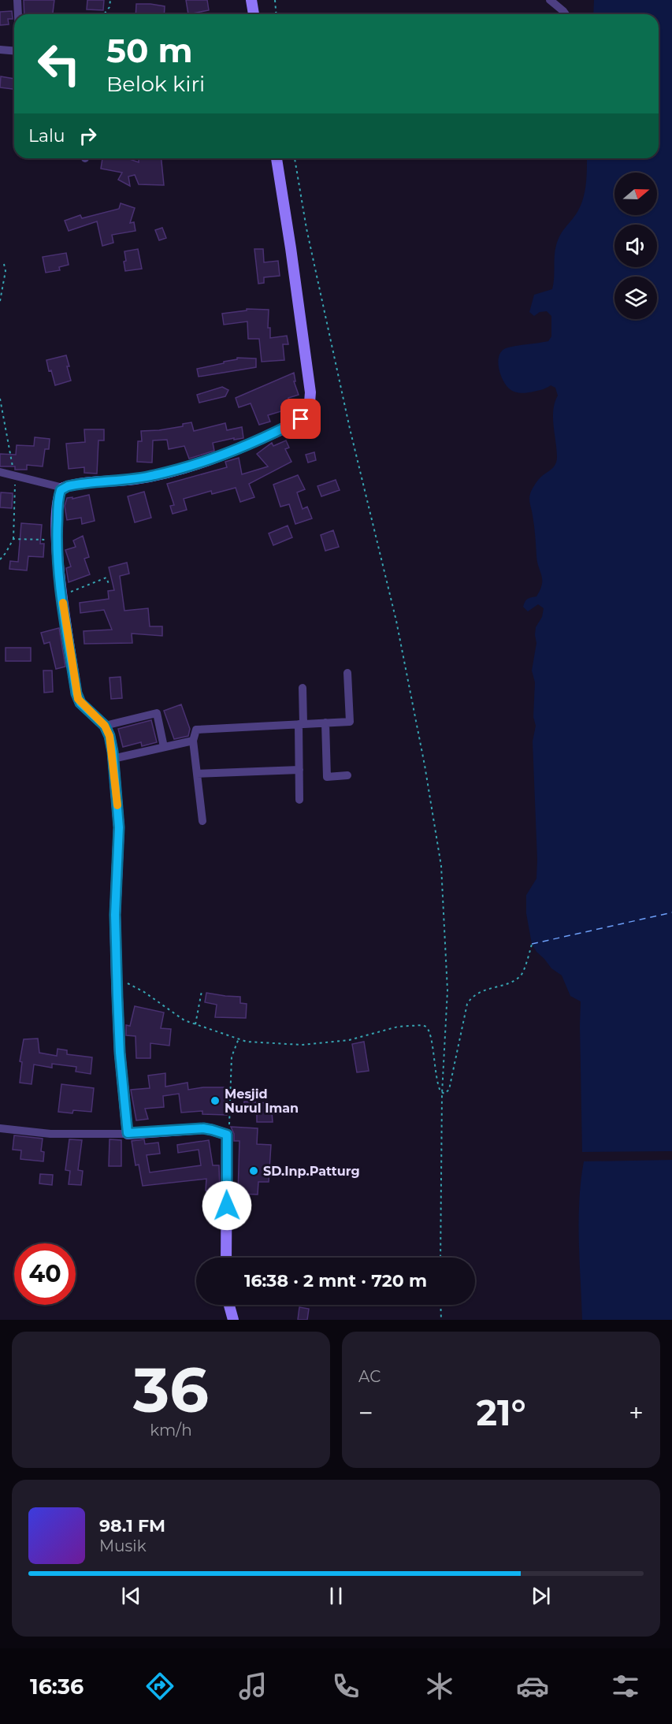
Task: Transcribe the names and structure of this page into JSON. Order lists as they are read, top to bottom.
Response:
{
  "places": ["Mesjid Nurul Iman", "SD.Inp.Patturg"],
  "north": "right",
  "page": {
    "turn": ["50 m", "Belok kiri"],
    "then": "Lalu",
    "limit": "40",
    "trip": "16:38 · 2 mnt · 720 m",
    "tile": [
      ["36", "km/h"],
      "AC"
    ],
    "heat": ["−", "21°", "+"],
    "song": ["98.1 FM", "Musik"],
    "tabs": "16:36"
  }
}
